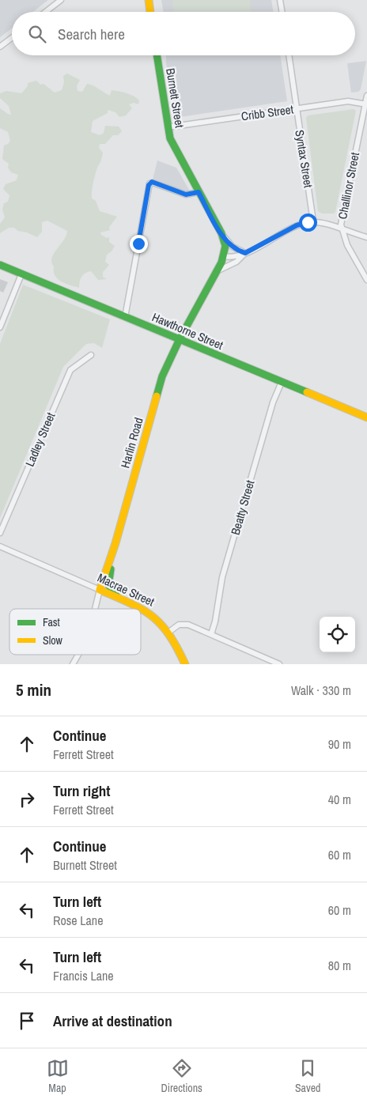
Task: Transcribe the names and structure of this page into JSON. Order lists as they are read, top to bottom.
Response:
{
  "streets": {
    "main road": [
      "Burnett Street",
      "Hawthorne Street",
      "Harlin Road",
      "Macrae Street"
    ],
    "street": [
      "Cribb Street",
      "Syntax Street",
      "Challinor Street",
      "Ladley Street",
      "Beatty Street"
    ]
  },
  "crossings": [
    ["Burnett Street", "Cribb Street"],
    ["Burnett Street", "Harlin Road"],
    ["Cribb Street", "Syntax Street"],
    ["Cribb Street", "Challinor Street"],
    ["Hawthorne Street", "Harlin Road"],
    ["Hawthorne Street", "Beatty Street"],
    ["Harlin Road", "Macrae Street"]
  ],
  "legend": ["Fast", "Slow"],
  "page": {
    "search": "Search here",
    "heading": ["5 min", "Walk · 330 m"],
    "list": [
      ["Continue", "Ferrett Street", "90 m"],
      ["Turn right", "Ferrett Street", "40 m"],
      ["Continue", "Burnett Street", "60 m"],
      ["Turn left", "Rose Lane", "60 m"],
      ["Turn left", "Francis Lane", "80 m"],
      "Arrive at destination"
    ],
    "nav": ["Map", "Directions", "Saved"]
  }
}
